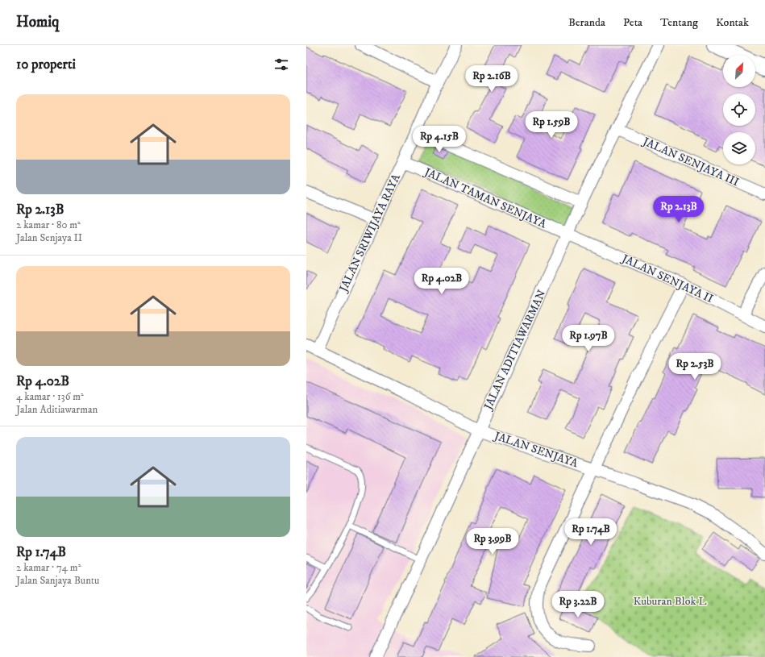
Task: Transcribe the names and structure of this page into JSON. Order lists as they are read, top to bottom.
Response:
{
  "streets": {
    "street": [
      "JALAN SENJAYA III",
      "JALAN TAMAN SENJAYA",
      "JALAN SRIWIJAYA RAYA",
      "JALAN SENJAYA II",
      "JALAN ADITIAWARMAN",
      "JALAN SENJAYA"
    ]
  },
  "crossings": [
    ["JALAN SENJAYA III", "JALAN ADITIAWARMAN"],
    ["JALAN TAMAN SENJAYA", "JALAN SRIWIJAYA RAYA"],
    ["JALAN TAMAN SENJAYA", "JALAN SENJAYA II"],
    ["JALAN TAMAN SENJAYA", "JALAN ADITIAWARMAN"],
    ["JALAN SRIWIJAYA RAYA", "JALAN SENJAYA"],
    ["JALAN SENJAYA II", "JALAN ADITIAWARMAN"],
    ["JALAN ADITIAWARMAN", "JALAN SENJAYA"]
  ],
  "parks": ["Kuburan Blok L"],
  "north": "top right",
  "page": {
    "header": "Homiq",
    "nav": [
      "Beranda",
      "Peta",
      "Tentang",
      "Kontak"
    ],
    "heading": "10 properti",
    "price": [
      "Rp 2.16B",
      "Rp 1.59B",
      "Rp 4.15B",
      "Rp 2.13B",
      "Rp 4.02B",
      "Rp 1.97B",
      "Rp 2.53B",
      "Rp 1.74B",
      "Rp 3.99B",
      "Rp 3.22B"
    ],
    "list": [
      {
        "name": "Rp 2.13B",
        "note": "2 kamar · 80 m² · Jalan Senjaya II"
      },
      {
        "name": "Rp 4.02B",
        "note": "4 kamar · 136 m² · Jalan Aditiawarman"
      },
      {
        "name": "Rp 1.74B",
        "note": "2 kamar · 74 m² · Jalan Sanjaya Buntu"
      }
    ]
  }
}
